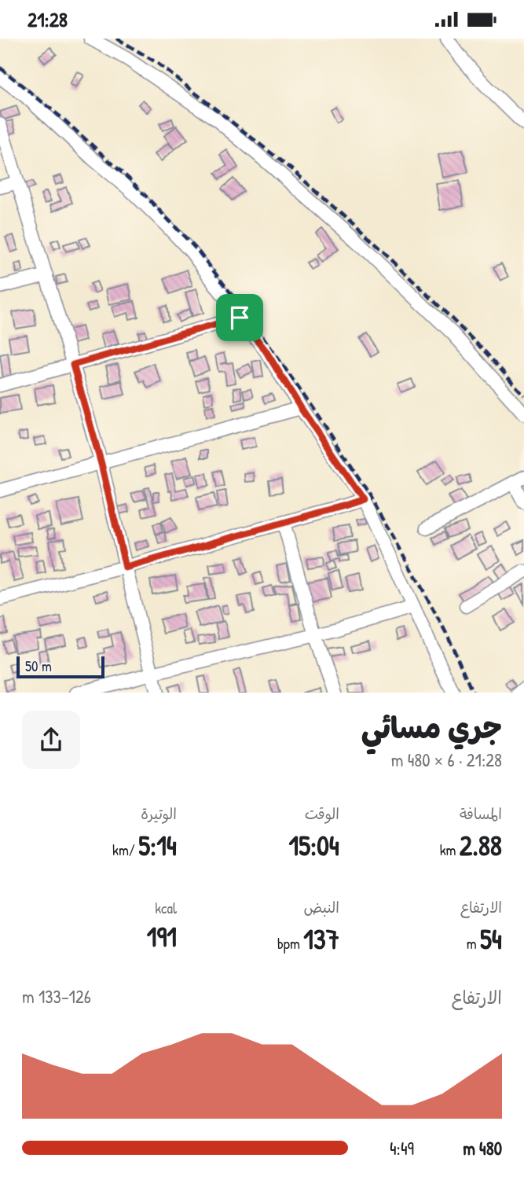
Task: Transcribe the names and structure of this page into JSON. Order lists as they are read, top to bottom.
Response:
{
  "scale_bar": "50 m",
  "page": {
    "status": "21:28",
    "scale": "50 m",
    "heading": ["جري مسائي", "21:28 · 6 × 480 m"],
    "stats": [
      ["المسافة", "2.88 km"],
      ["الوقت", "15:04"],
      ["الوتيرة", "5:14 /km"],
      ["الارتفاع", "54 m"],
      ["النبض", "137 bpm"],
      ["kcal", "191"]
    ],
    "chart": ["الارتفاع", "126–133 m"],
    "list": [
      {
        "name": "480 m",
        "note": "4:49"
      }
    ]
  }
}
